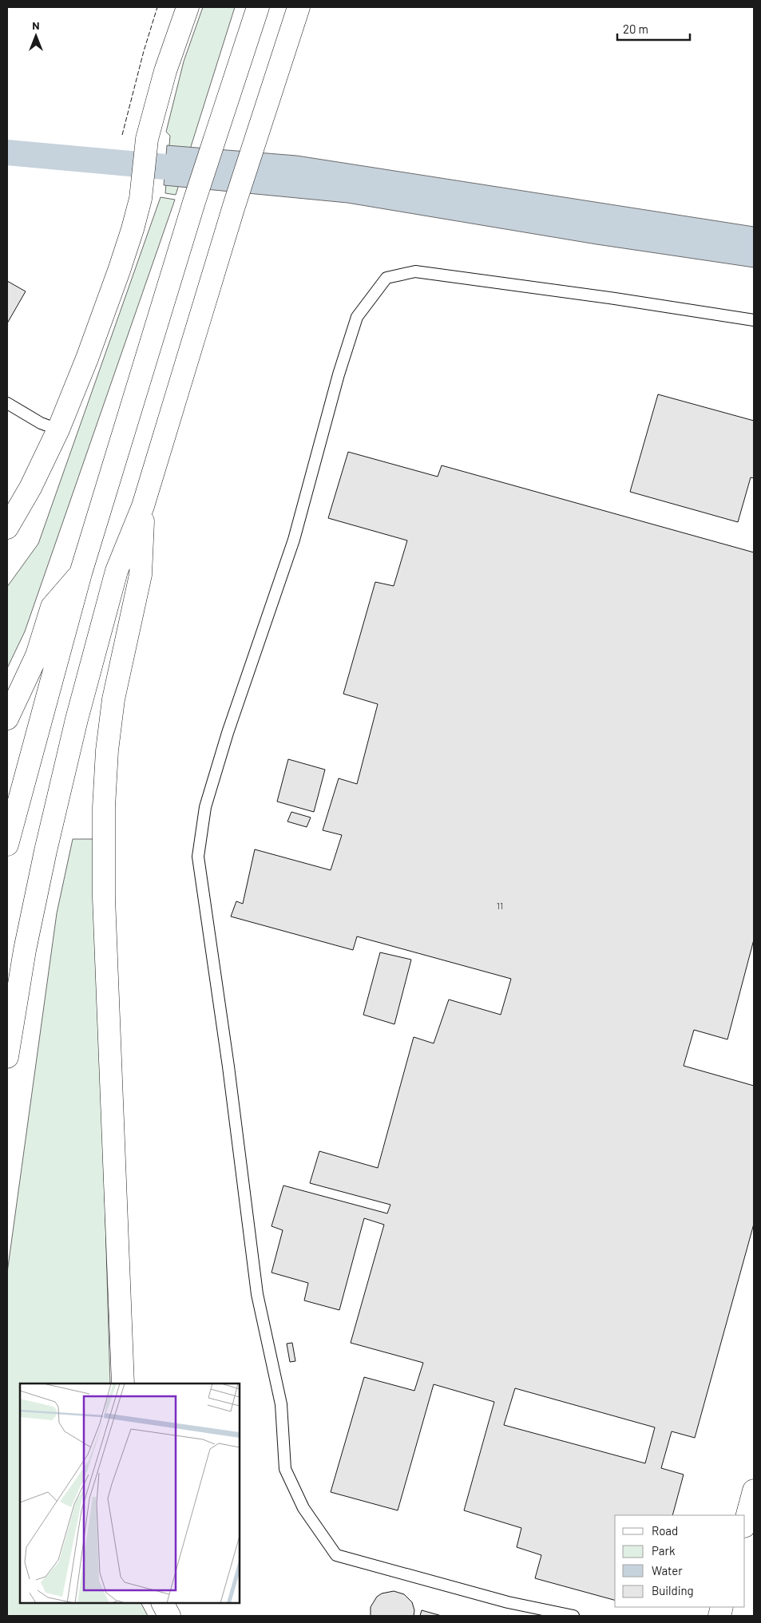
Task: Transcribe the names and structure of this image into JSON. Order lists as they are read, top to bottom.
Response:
{
  "house_numbers": ["11"],
  "legend": [
    "Road",
    "Park",
    "Water",
    "Building"
  ],
  "scale_bar": "20 m",
  "north": "top"
}
